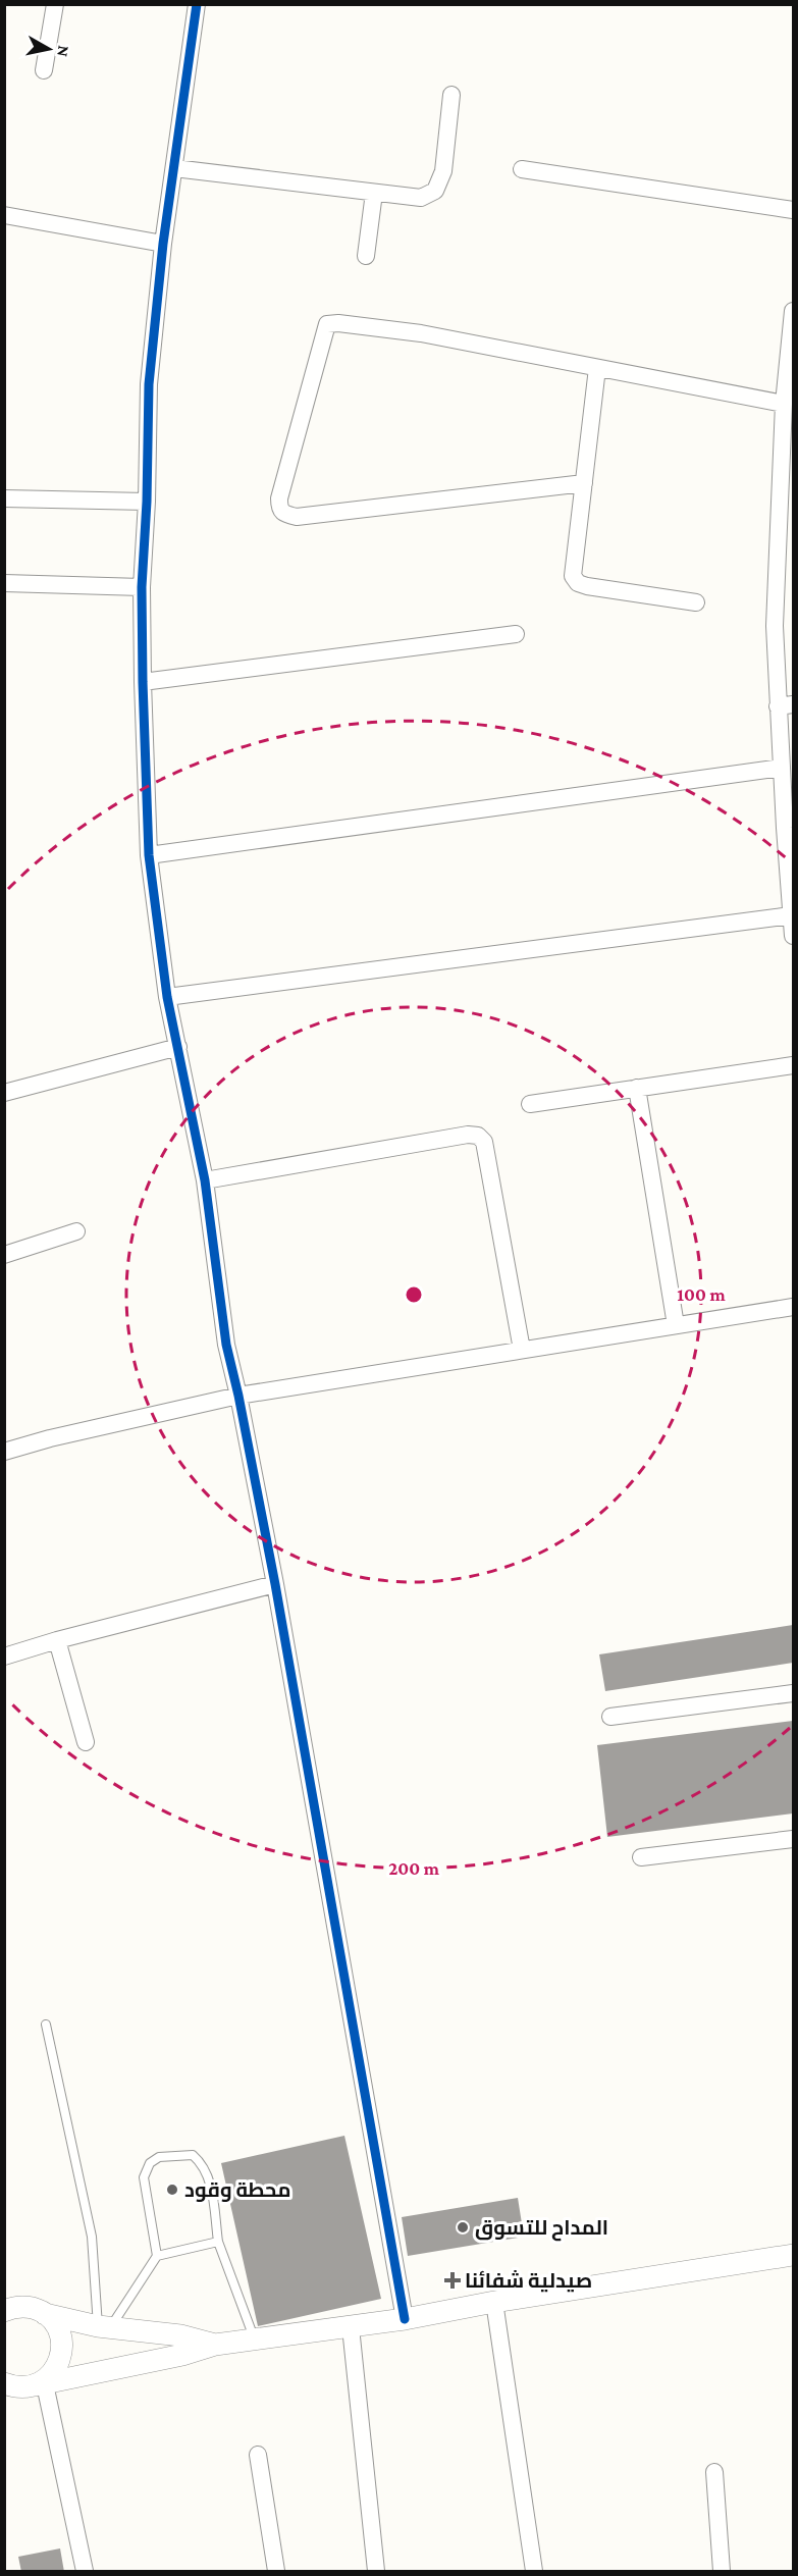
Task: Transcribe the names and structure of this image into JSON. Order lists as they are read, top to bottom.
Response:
{
  "places": {
    "other": ["محطة وقود", "المداح للتسوق"],
    "health": ["صيدلية شفائنا"]
  },
  "north": "right",
  "rings": ["100 m", "200 m"]
}
